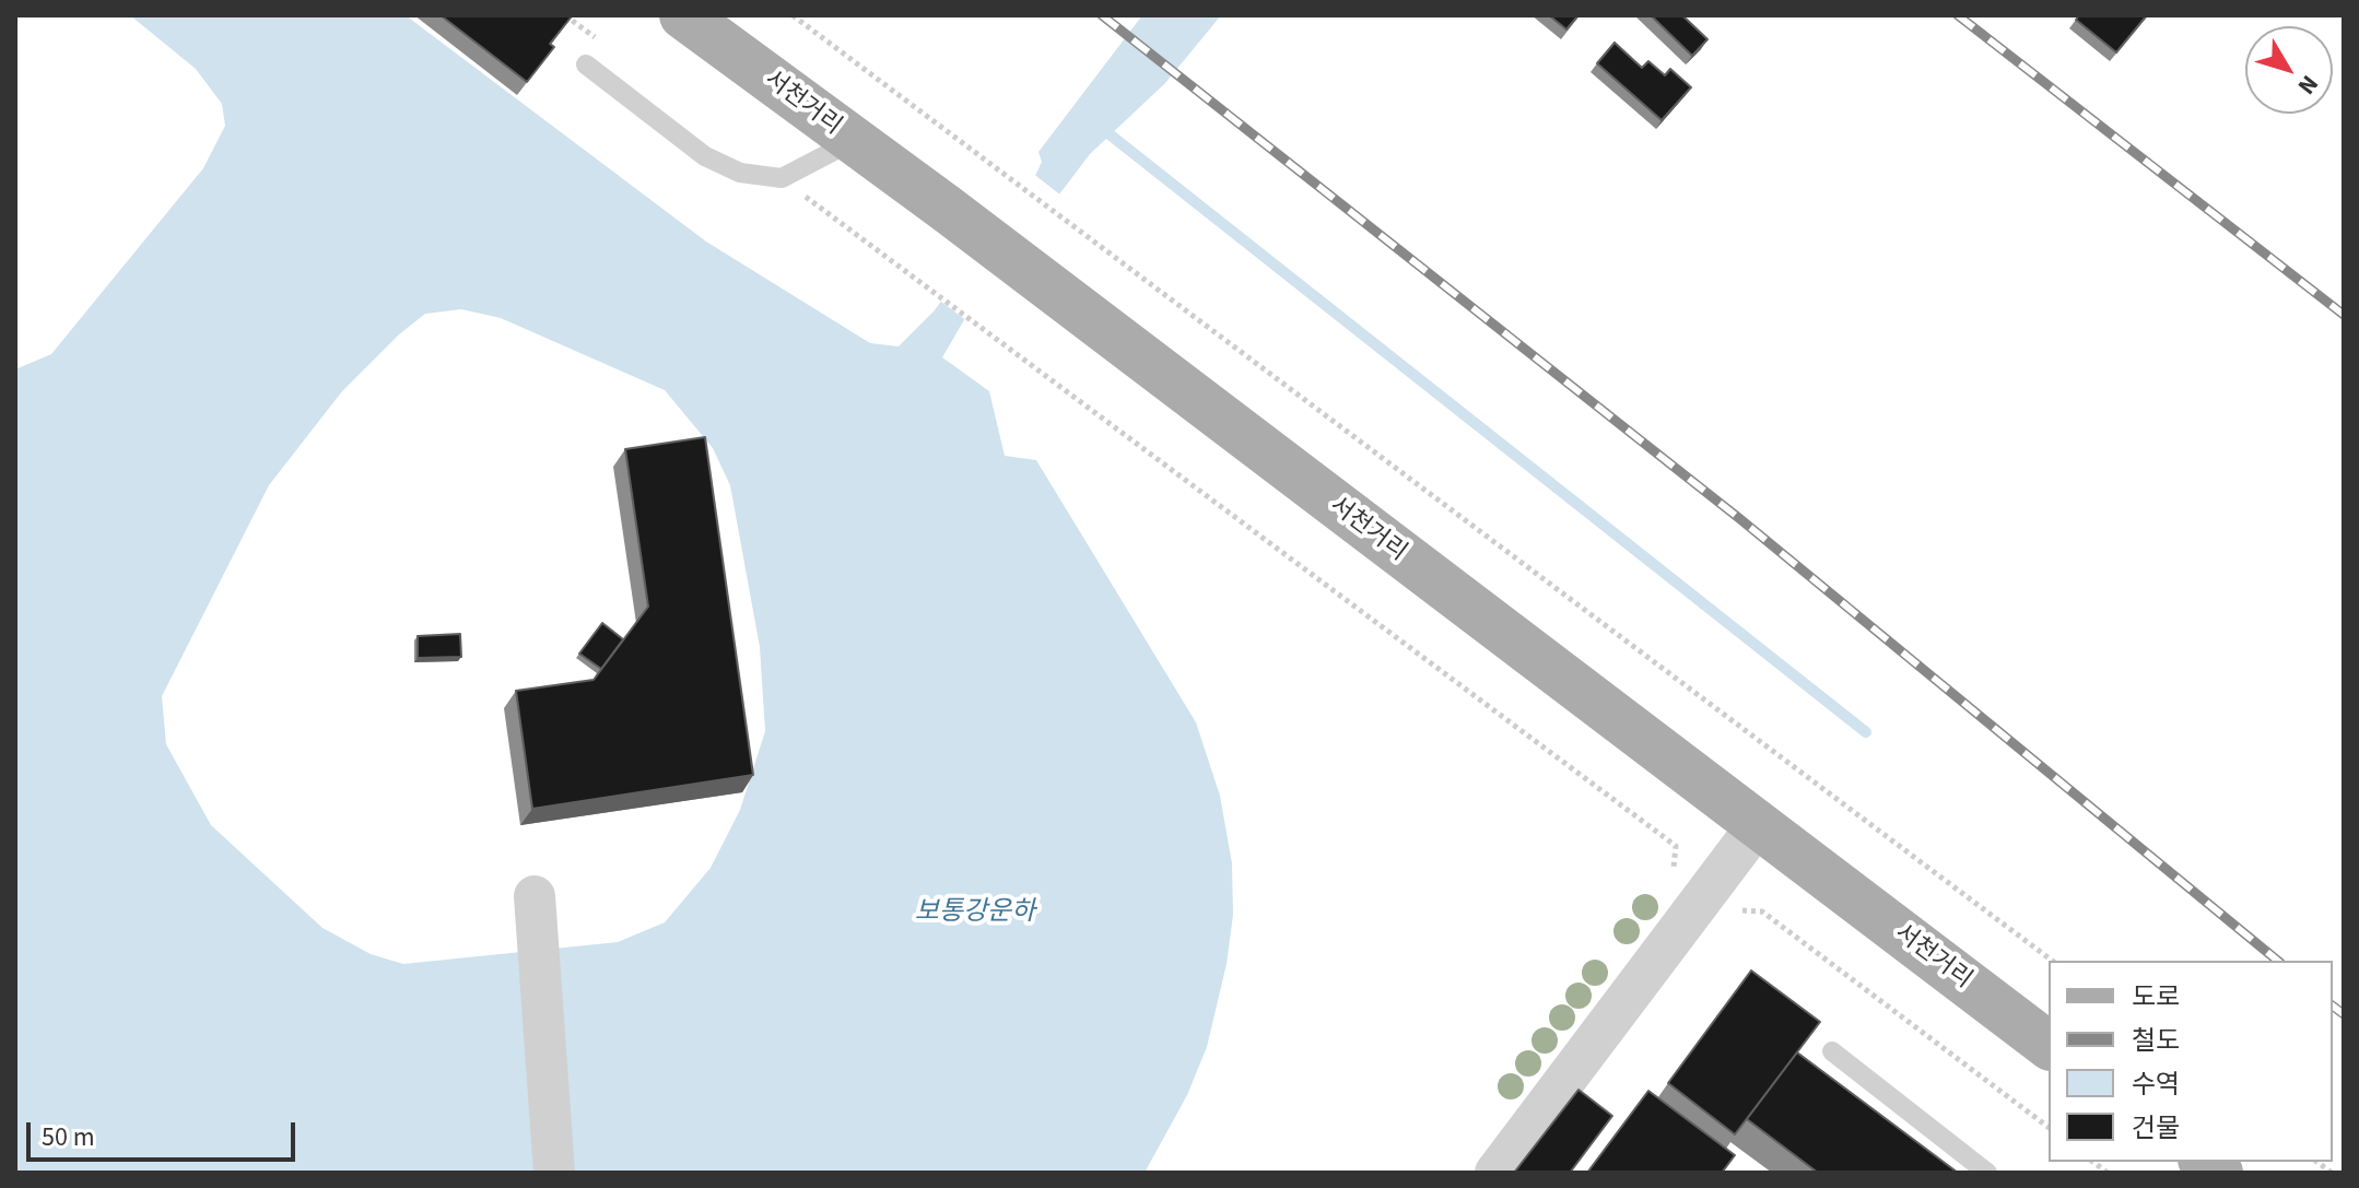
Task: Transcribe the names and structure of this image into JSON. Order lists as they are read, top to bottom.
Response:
{
  "streets": {
    "main road": ["서천거리"]
  },
  "water": ["보통강운하"],
  "legend": [
    "도로",
    "철도",
    "수역",
    "건물"
  ],
  "scale_bar": "50 m",
  "north": "bottom right"
}
